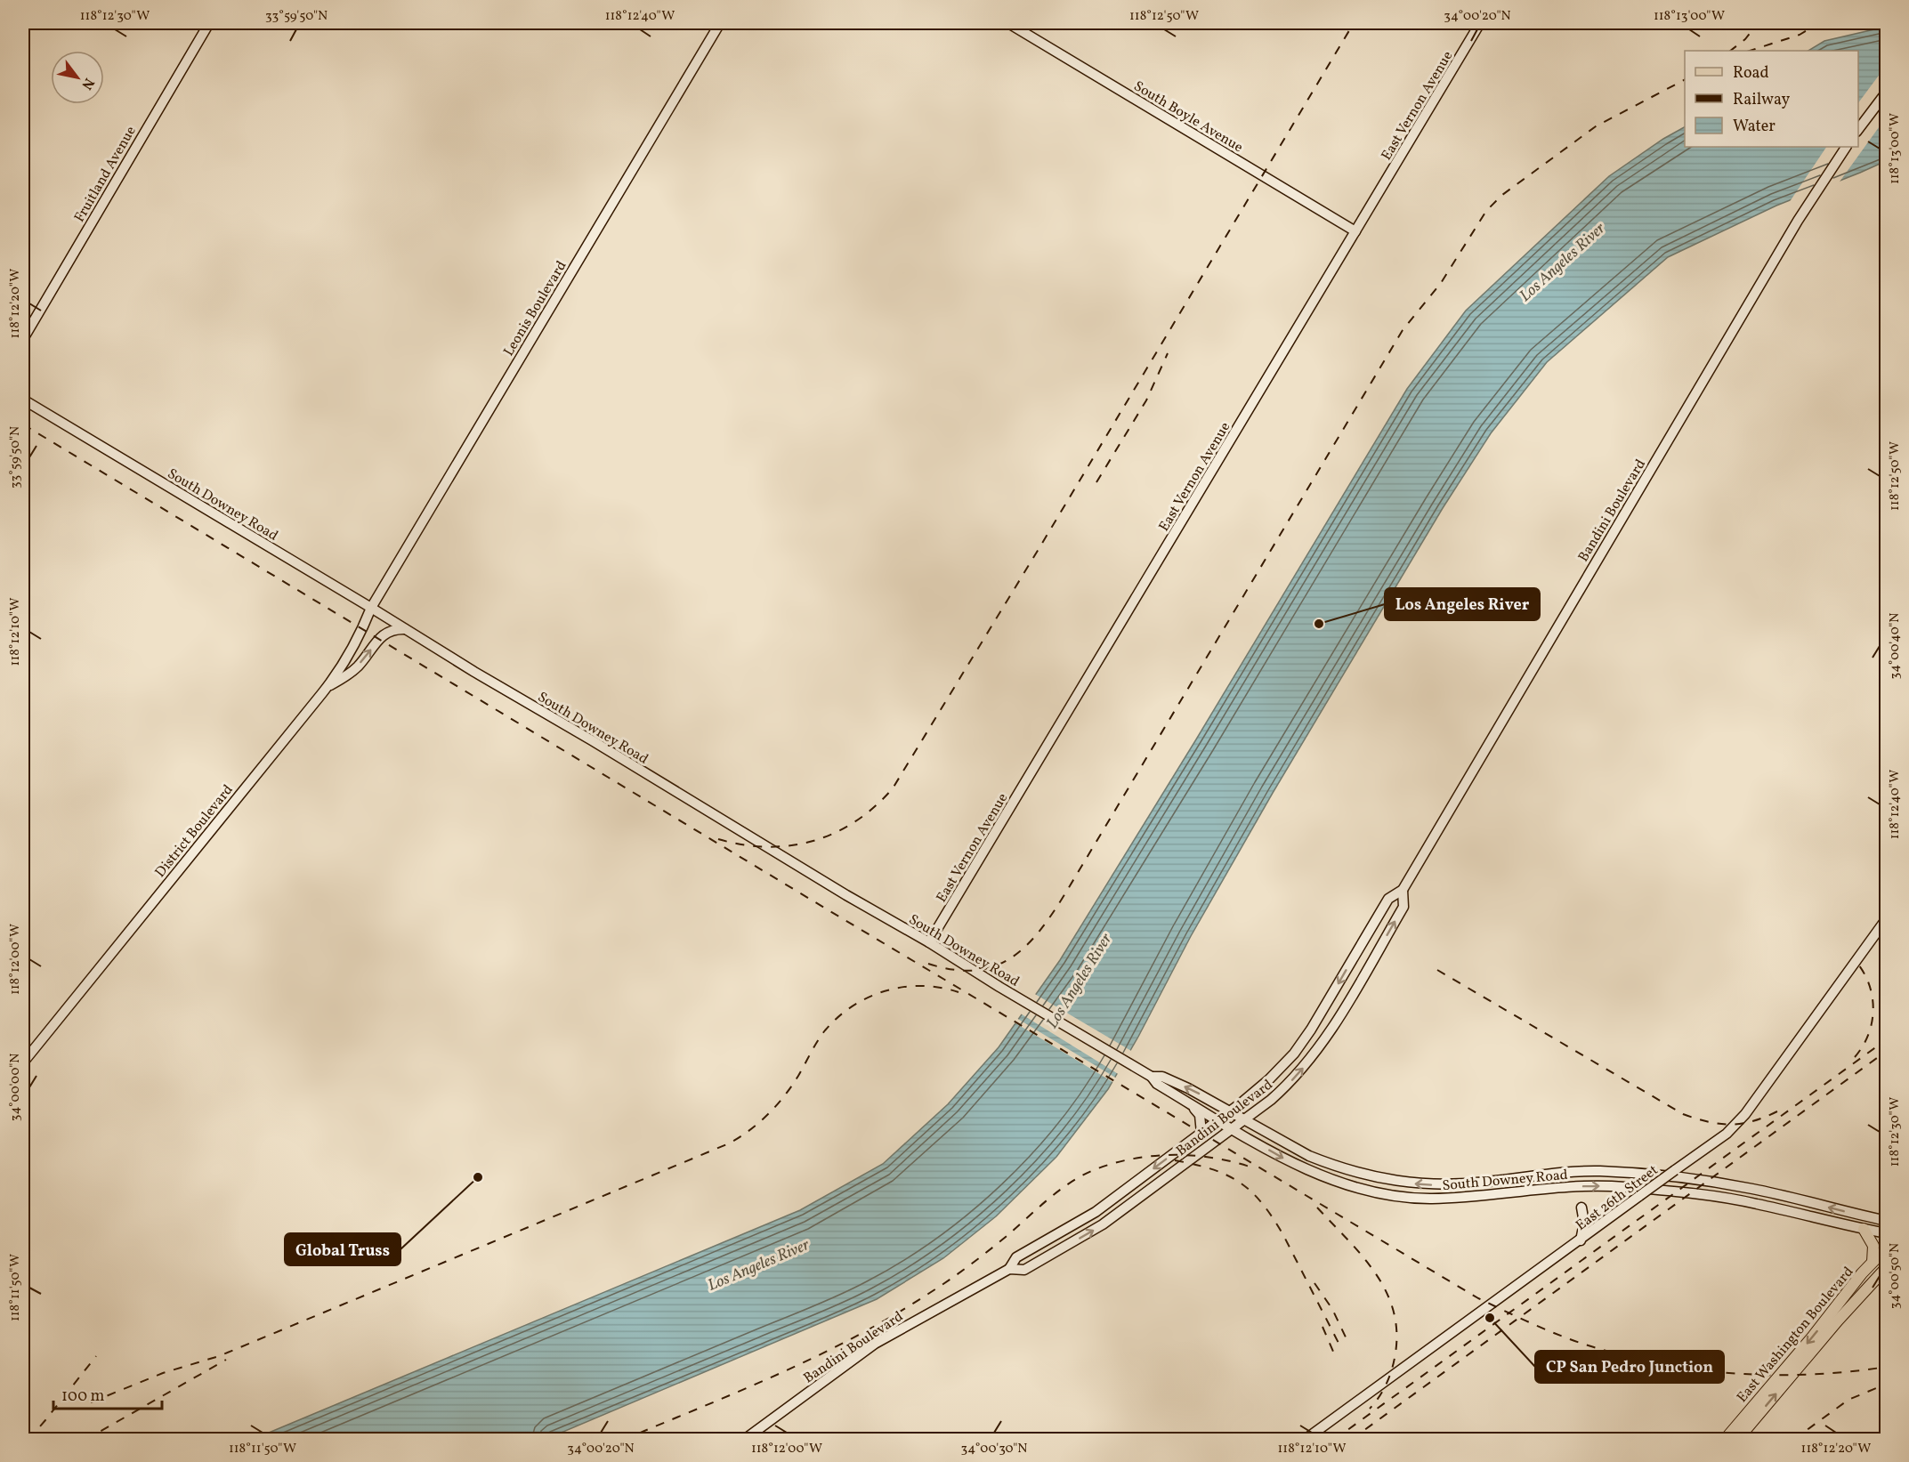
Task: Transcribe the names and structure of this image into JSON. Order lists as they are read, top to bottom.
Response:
{
  "streets": {
    "main road": [
      "East Vernon Avenue",
      "South Boyle Avenue",
      "Fruitland Avenue",
      "Leonis Boulevard",
      "South Downey Road",
      "Bandini Boulevard",
      "District Boulevard",
      "East 26th Street",
      "East Washington Boulevard"
    ]
  },
  "crossings": [
    ["East Vernon Avenue", "South Boyle Avenue"],
    ["East Vernon Avenue", "South Downey Road"],
    ["Leonis Boulevard", "South Downey Road"],
    ["Leonis Boulevard", "District Boulevard"],
    ["South Downey Road", "Bandini Boulevard"],
    ["South Downey Road", "District Boulevard"]
  ],
  "water": ["Los Angeles River"],
  "places": ["Los Angeles River", "Global Truss", "CP San Pedro Junction"],
  "legend": ["Road", "Railway", "Water"],
  "scale_bar": "100 m",
  "north": "bottom right",
  "coordinates": [
    "118°12'30\"W",
    "33°59'50\"N",
    "118°12'40\"W",
    "118°12'50\"W",
    "34°00'20\"N",
    "118°13'00\"W",
    "118°12'20\"W",
    "118°12'10\"W",
    "34°00'40\"N",
    "118°12'00\"W",
    "34°00'00\"N",
    "34°00'50\"N",
    "118°11'50\"W",
    "34°00'30\"N"
  ]
}
